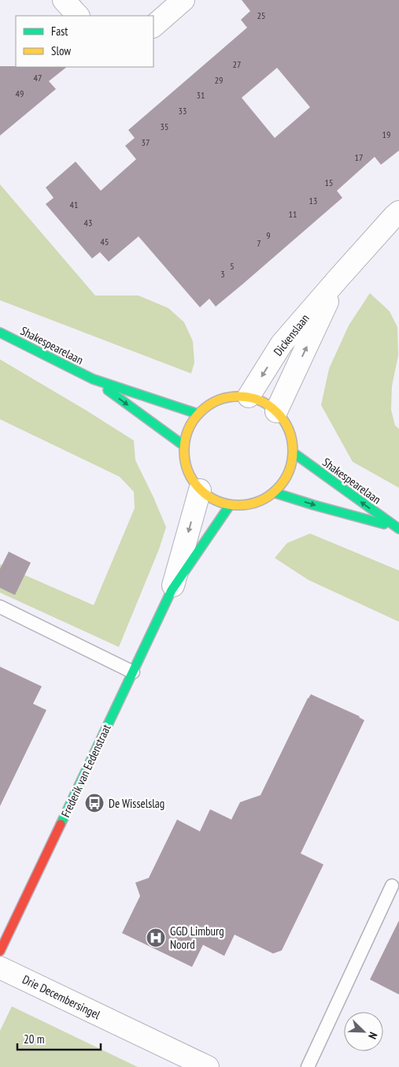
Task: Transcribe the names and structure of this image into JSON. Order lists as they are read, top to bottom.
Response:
{
  "streets": {
    "street": [
      "Dickenslaan",
      "Shakespearelaan",
      "Frederik van Eedenstraat",
      "Drie Decembersingel"
    ]
  },
  "crossings": [
    ["Dickenslaan", "Shakespearelaan"],
    ["Dickenslaan", "Frederik van Eedenstraat"],
    ["Shakespearelaan", "Frederik van Eedenstraat"]
  ],
  "places": {
    "bus stop": ["De Wisselslag"],
    "hospital": ["GGD Limburg Noord"]
  },
  "house_numbers": [
    "25",
    "27",
    "47",
    "29",
    "49",
    "31",
    "33",
    "35",
    "19",
    "37",
    "17",
    "15",
    "13",
    "41",
    "11",
    "43",
    "9",
    "45",
    "7",
    "5",
    "3"
  ],
  "legend": ["Fast", "Slow"],
  "scale_bar": "20 m",
  "north": "bottom right"
}
